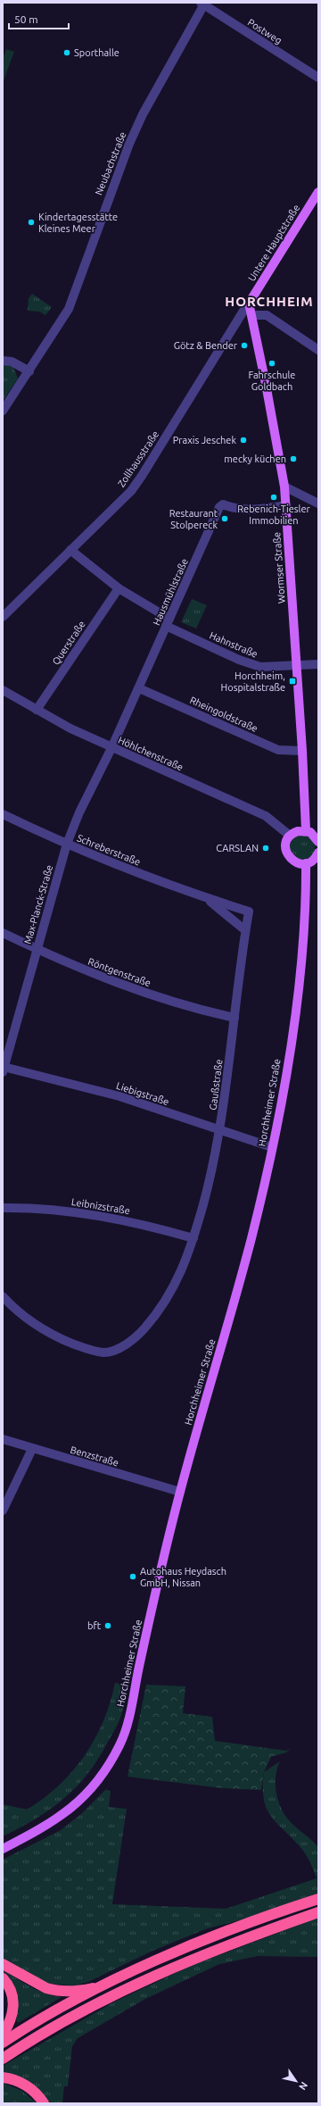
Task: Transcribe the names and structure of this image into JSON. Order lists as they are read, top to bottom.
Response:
{
  "streets": {
    "main road": ["Untere Hauptstraße", "Wormser Straße", "Horchheimer Straße"],
    "street": [
      "Postweg",
      "Neubachstraße",
      "Zollhausstraße",
      "Hausmühlstraße",
      "Querstraße",
      "Hahnstraße",
      "Rheingoldstraße",
      "Höhlchenstraße",
      "Schreberstraße",
      "Max-Planck-Straße",
      "Röntgenstraße",
      "Gaußstraße",
      "Liebigstraße",
      "Leibnizstraße",
      "Benzstraße"
    ]
  },
  "crossings": [
    ["Postweg", "Neubachstraße"],
    ["Untere Hauptstraße", "Zollhausstraße"],
    ["Untere Hauptstraße", "Wormser Straße"],
    ["Zollhausstraße", "Wormser Straße"],
    ["Zollhausstraße", "Hahnstraße"],
    ["Wormser Straße", "Hausmühlstraße"],
    ["Wormser Straße", "Hahnstraße"],
    ["Wormser Straße", "Rheingoldstraße"],
    ["Hausmühlstraße", "Hahnstraße"],
    ["Hausmühlstraße", "Rheingoldstraße"],
    ["Hausmühlstraße", "Höhlchenstraße"],
    ["Hausmühlstraße", "Max-Planck-Straße"],
    ["Querstraße", "Hahnstraße"],
    ["Querstraße", "Höhlchenstraße"],
    ["Höhlchenstraße", "Max-Planck-Straße"],
    ["Schreberstraße", "Max-Planck-Straße"],
    ["Schreberstraße", "Gaußstraße"],
    ["Max-Planck-Straße", "Röntgenstraße"],
    ["Max-Planck-Straße", "Liebigstraße"],
    ["Röntgenstraße", "Gaußstraße"],
    ["Gaußstraße", "Liebigstraße"],
    ["Gaußstraße", "Leibnizstraße"],
    ["Liebigstraße", "Horchheimer Straße"],
    ["Horchheimer Straße", "Benzstraße"]
  ],
  "districts": ["HORCHHEIM"],
  "places": {
    "other": [
      "Sporthalle",
      "Kindertagesstätte Kleines Meer",
      "Götz & Bender",
      "Fahrschule Goldbach",
      "Praxis Jeschek",
      "mecky küchen",
      "Rebenich-Tiesler Immobilien",
      "Restaurant Stolpereck",
      "CARSLAN",
      "Autohaus Heydasch GmbH, Nissan",
      "bft"
    ],
    "transit": ["Horchheim, Hospitalstraße"]
  },
  "scale_bar": "50 m",
  "north": "bottom right"
}
